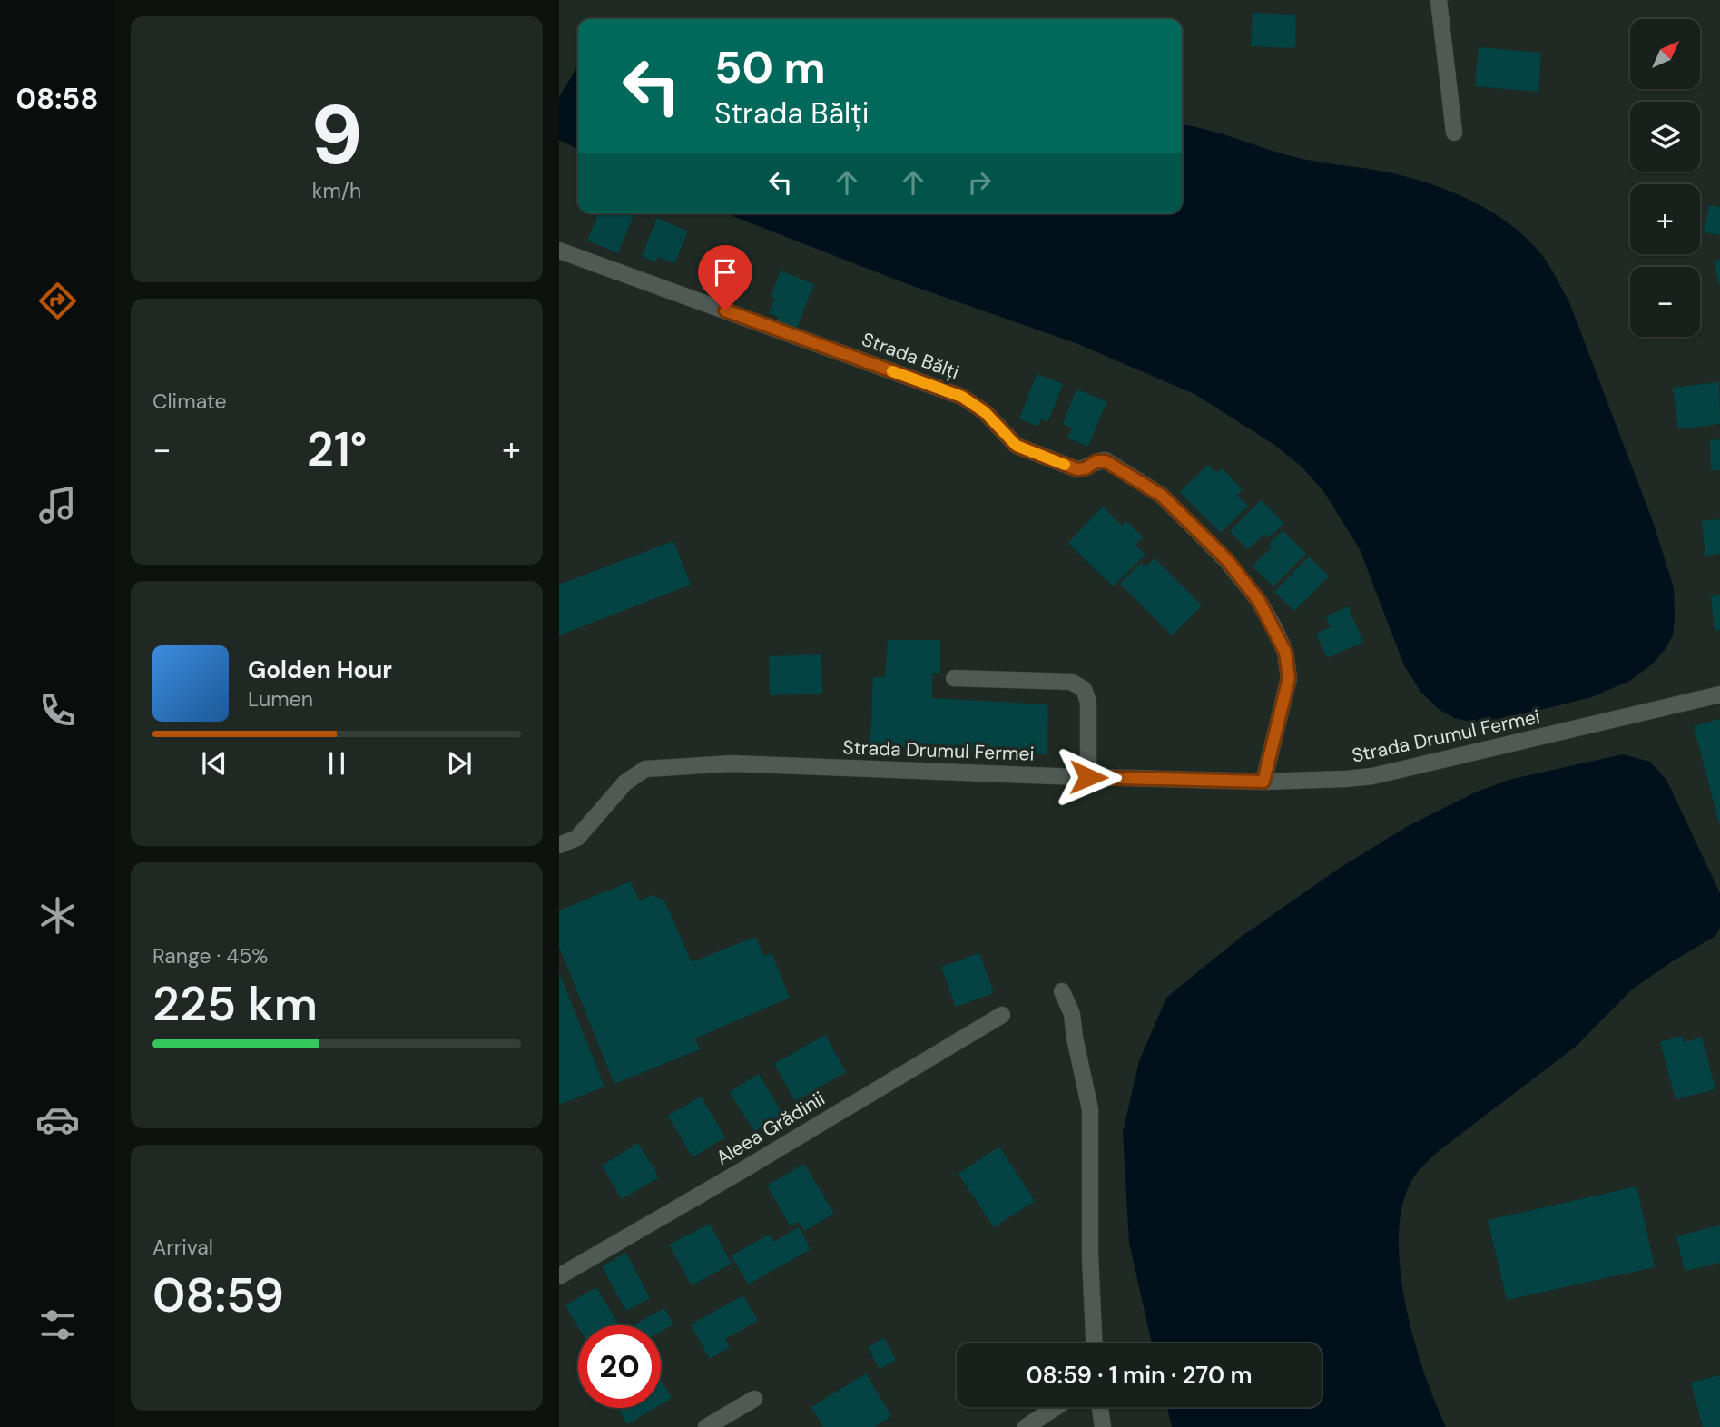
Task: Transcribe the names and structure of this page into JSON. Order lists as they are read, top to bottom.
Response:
{
  "streets": {
    "street": ["Strada Bălți", "Strada Drumul Fermei", "Aleea Grădinii"]
  },
  "crossings": [
    ["Strada Bălți", "Strada Drumul Fermei"]
  ],
  "north": "top right",
  "page": {
    "tabs": "08:58",
    "tile": [
      ["9", "km/h"],
      "Climate",
      ["Range · 45%", "225 km"],
      ["Arrival", "08:59"]
    ],
    "map_buttons": ["+", "−"],
    "turn": ["50 m", "Strada Bălți"],
    "heat": ["−", "21°", "+"],
    "song": ["Golden Hour", "Lumen"],
    "limit": "20",
    "trip": "08:59 · 1 min · 270 m"
  }
}
